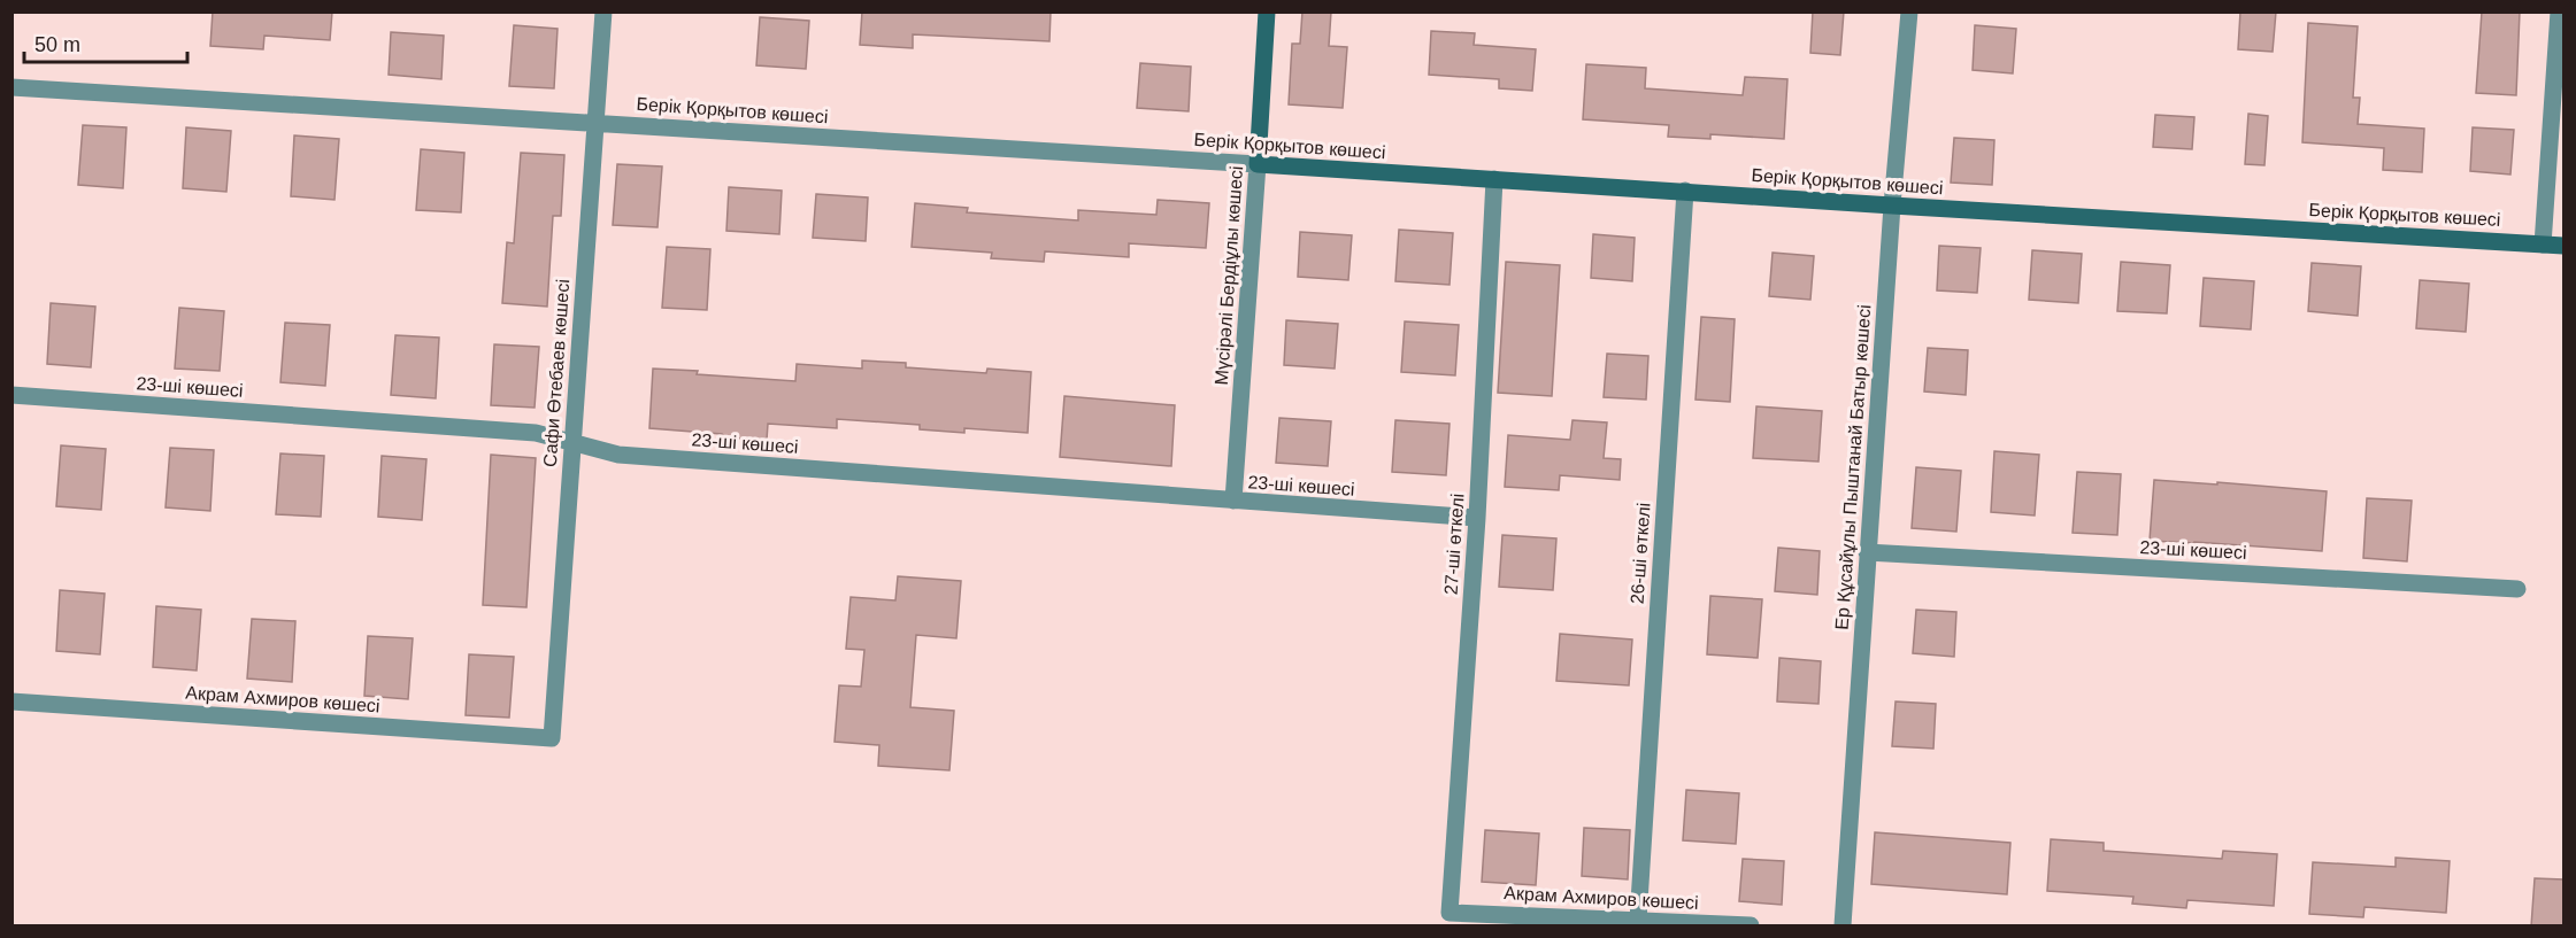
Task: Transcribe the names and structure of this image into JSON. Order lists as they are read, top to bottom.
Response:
{
  "streets": {
    "street": [
      "Берік Қорқытов көшесі",
      "Мүсірәлі Бердіұлы көшесі",
      "Сафи Өтебаев көшесі",
      "23-шi көшесi",
      "Ер Құсайұлы Пыштанай Батыр көшесі",
      "27-ші өткелі",
      "26-ші өткелі",
      "Акрам Ахмиров көшесі"
    ]
  },
  "crossings": [
    ["Берік Қорқытов көшесі", "Мүсірәлі Бердіұлы көшесі"],
    ["Берік Қорқытов көшесі", "Сафи Өтебаев көшесі"],
    ["Берік Қорқытов көшесі", "Ер Құсайұлы Пыштанай Батыр көшесі"],
    ["Берік Қорқытов көшесі", "27-ші өткелі"],
    ["Берік Қорқытов көшесі", "26-ші өткелі"],
    ["Мүсірәлі Бердіұлы көшесі", "23-шi көшесi"],
    ["Сафи Өтебаев көшесі", "23-шi көшесi"],
    ["Сафи Өтебаев көшесі", "Акрам Ахмиров көшесі"],
    ["23-шi көшесi", "Ер Құсайұлы Пыштанай Батыр көшесі"],
    ["23-шi көшесi", "27-ші өткелі"],
    ["27-ші өткелі", "Акрам Ахмиров көшесі"],
    ["26-ші өткелі", "Акрам Ахмиров көшесі"]
  ],
  "scale_bar": "50 m"
}
